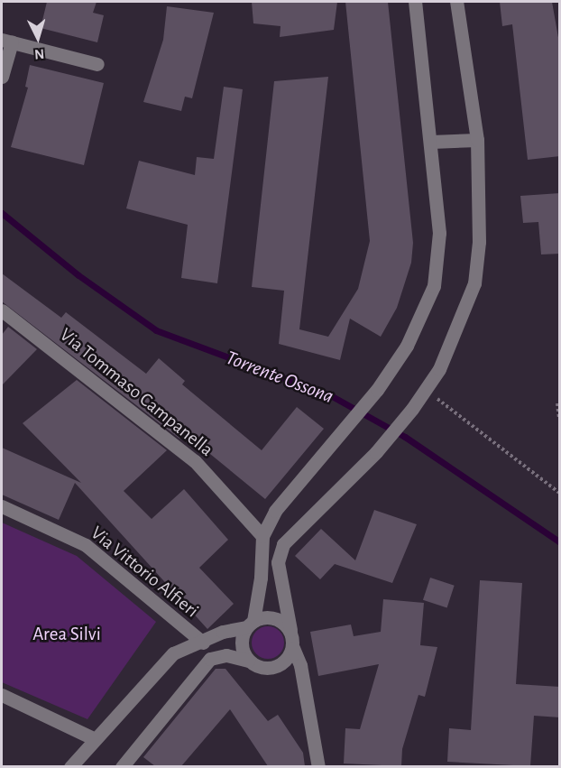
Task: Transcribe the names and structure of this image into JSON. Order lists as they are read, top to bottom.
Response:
{
  "streets": {
    "street": ["Via Tommaso Campanella", "Via Vittorio Alfieri"]
  },
  "water": ["Torrente Ossona"],
  "parks": ["Area Silvi"],
  "north": "bottom"
}
